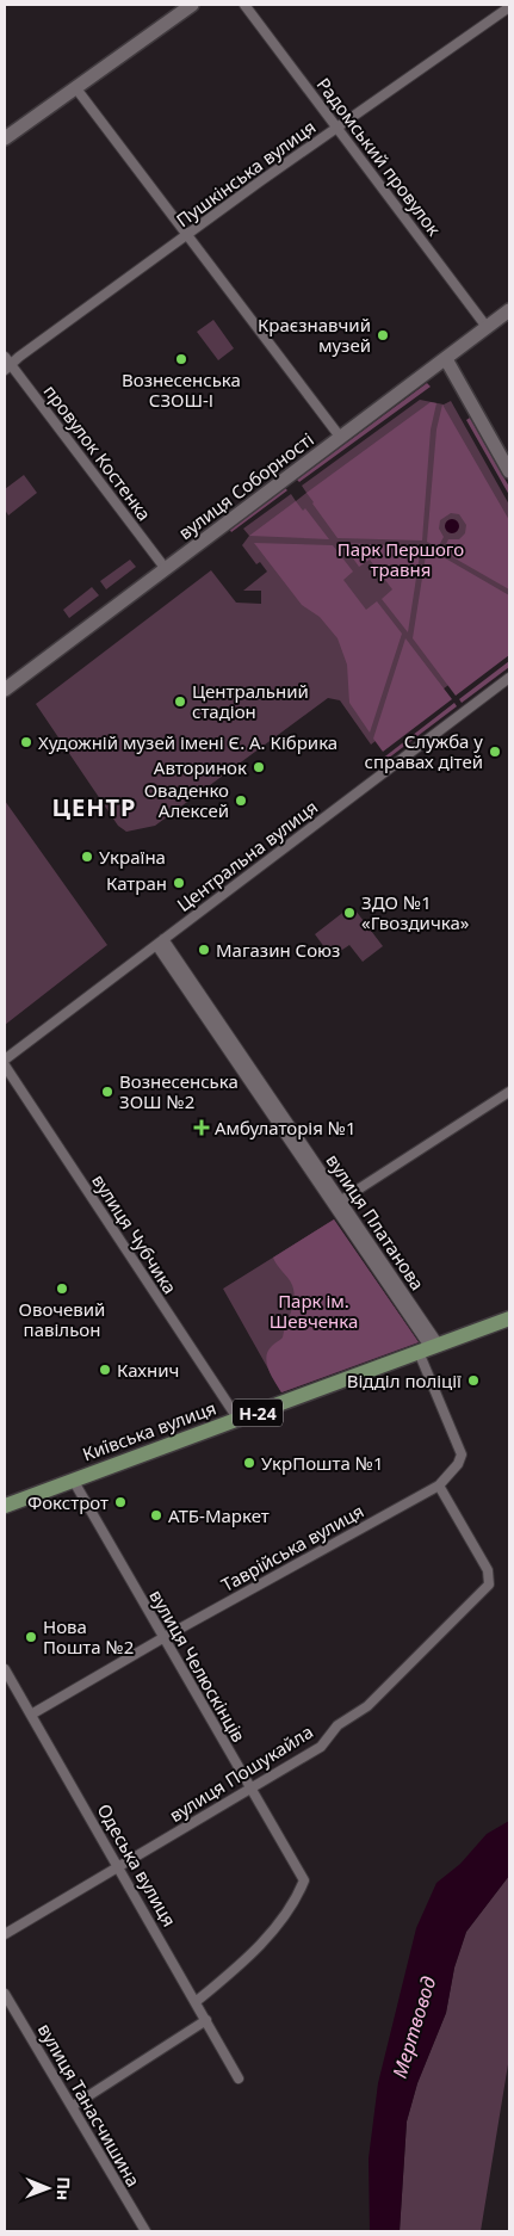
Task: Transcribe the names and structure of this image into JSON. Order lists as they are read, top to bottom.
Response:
{
  "streets": {
    "main road": ["вулиця Соборності", "Н-24", "Київська вулиця"],
    "street": [
      "Радомський провулок",
      "Пушкінська вулиця",
      "провулок Костенка",
      "Центральна вулиця",
      "вулиця Платанова",
      "вулиця Чубчика",
      "Таврійська вулиця",
      "вулиця Челюскінців",
      "вулиця Пошукайла",
      "Одеська вулиця",
      "вулиця Танасчишина"
    ]
  },
  "crossings": [
    ["Радомський провулок", "Пушкінська вулиця"],
    ["Радомський провулок", "вулиця Соборності"],
    ["Пушкінська вулиця", "провулок Костенка"],
    ["провулок Костенка", "вулиця Соборності"],
    ["Центральна вулиця", "вулиця Платанова"],
    ["вулиця Платанова", "Київська вулиця"],
    ["вулиця Платанова", "Таврійська вулиця"],
    ["вулиця Чубчика", "Київська вулиця"],
    ["Київська вулиця", "Таврійська вулиця"],
    ["Київська вулиця", "вулиця Челюскінців"],
    ["Таврійська вулиця", "вулиця Челюскінців"],
    ["Таврійська вулиця", "вулиця Пошукайла"],
    ["Таврійська вулиця", "Одеська вулиця"],
    ["вулиця Челюскінців", "вулиця Пошукайла"],
    ["вулиця Челюскінців", "Одеська вулиця"],
    ["вулиця Пошукайла", "Одеська вулиця"]
  ],
  "districts": ["ЦЕНТР"],
  "water": ["Мертвовод"],
  "parks": ["Парк Першого травня", "Парк ім. Шевченка"],
  "places": {
    "other": [
      "Краєзнавчий музей",
      "Вознесенська СЗОШ-І",
      "Центральний стадіон",
      "Художній музей імені Є. А. Кібрика",
      "Служба у справах дітей",
      "Авторинок",
      "Оваденко Алексей",
      "Україна",
      "Катран",
      "ЗДО №1 «Гвоздичка»",
      "Магазин Союз",
      "Вознесенська ЗОШ №2",
      "Овочевий павільон",
      "Кахнич",
      "Відділ поліції",
      "УкрПошта №1",
      "Фокстрот",
      "АТБ-Маркет",
      "Нова Пошта №2"
    ],
    "health": ["Амбулаторія №1"]
  },
  "north": "right"
}
